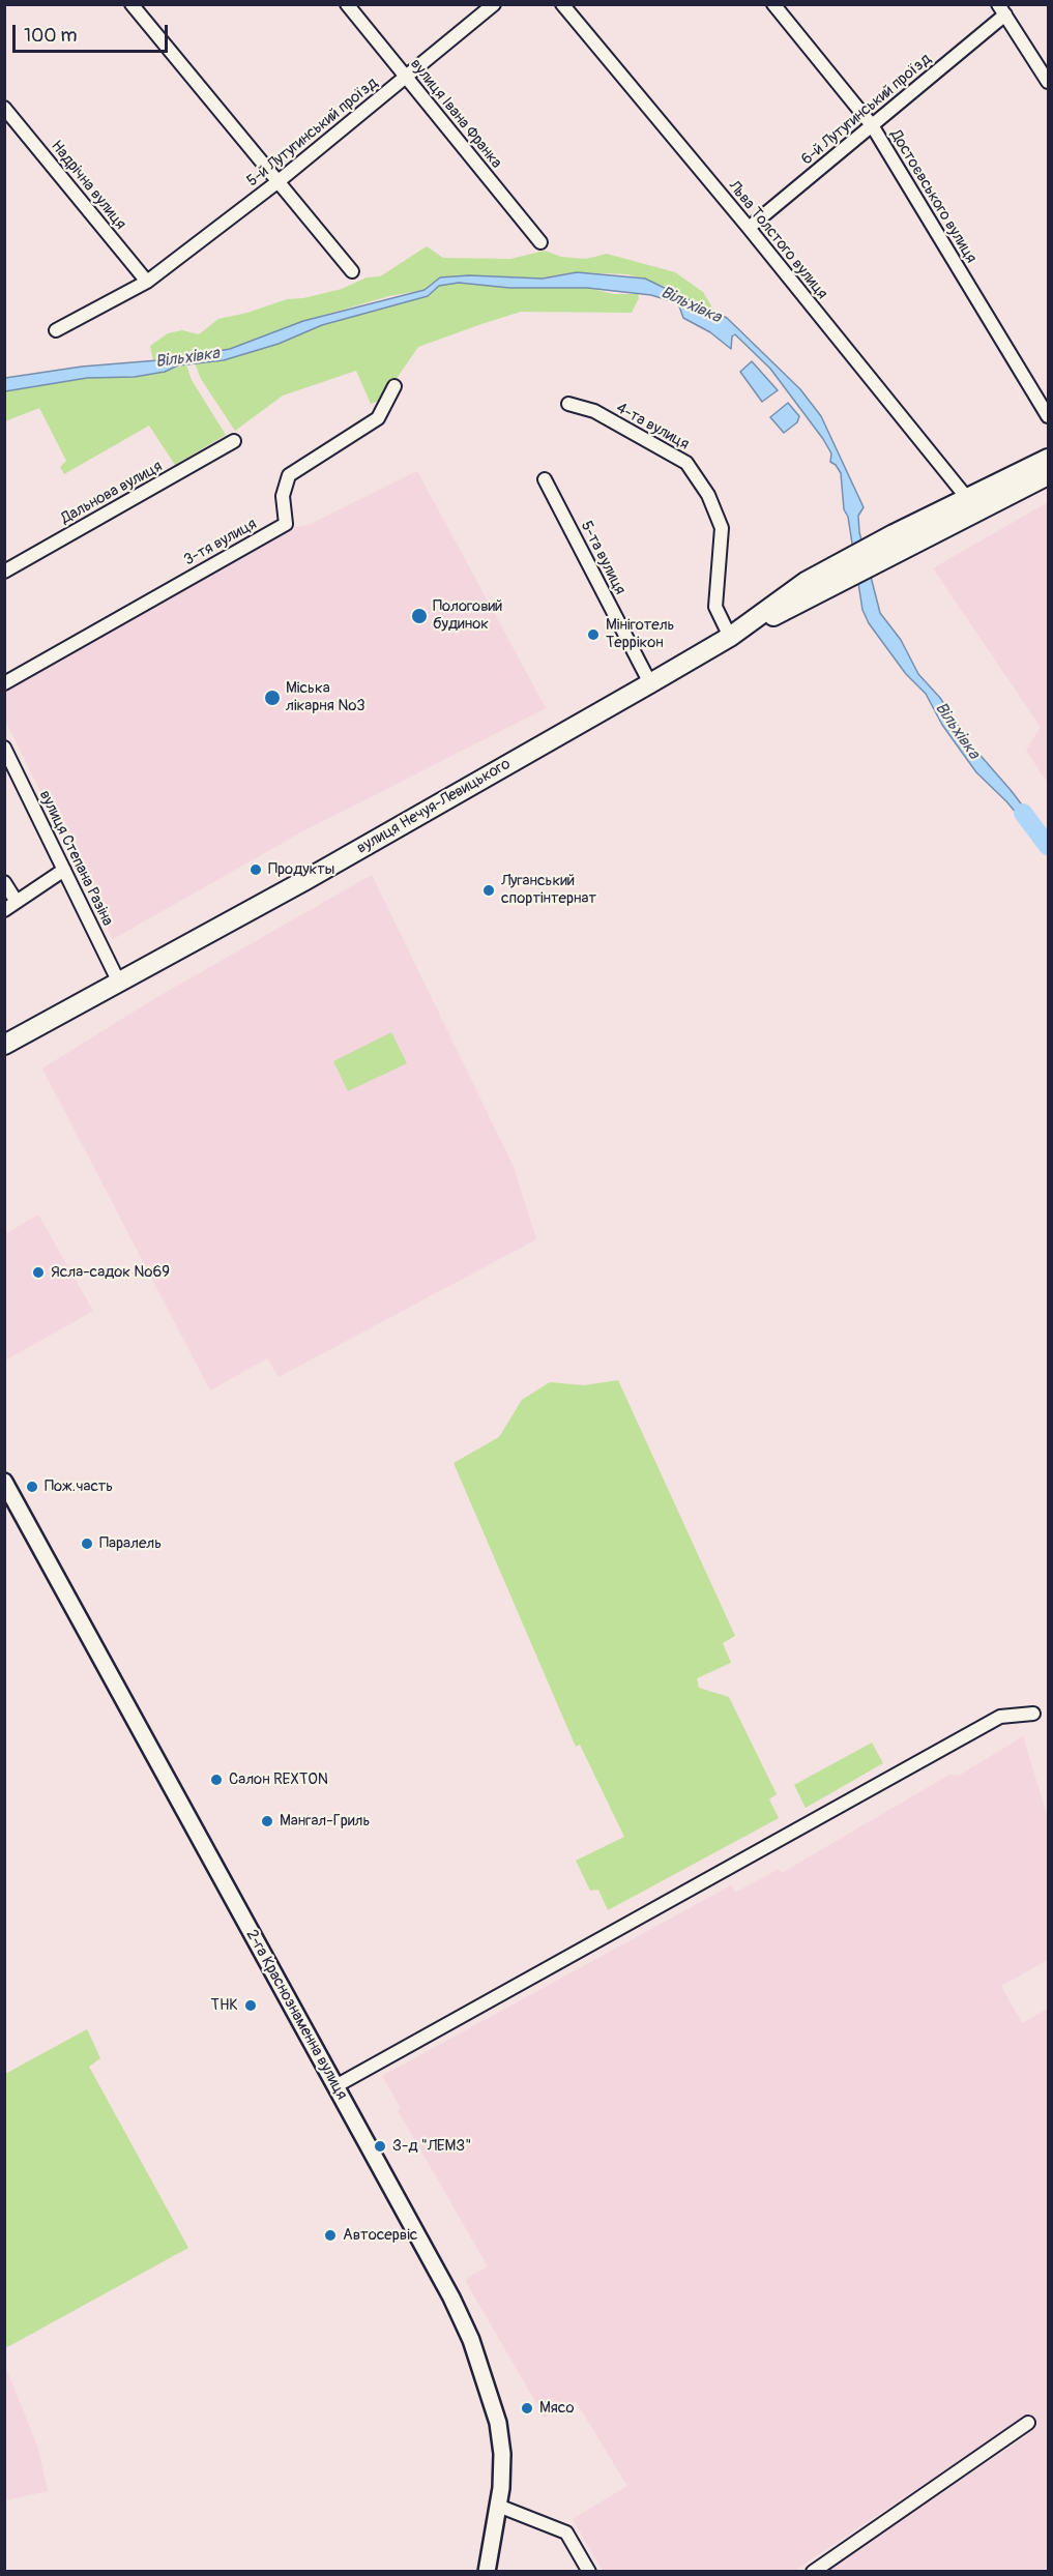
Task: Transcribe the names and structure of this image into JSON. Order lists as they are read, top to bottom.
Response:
{
  "streets": {
    "main road": ["вулиця Нечуя-Левицького"],
    "street": [
      "6-й Лутугинський проїзд",
      "вулиця Івана Франка",
      "5-й Лутугинський проїзд",
      "Надрічна вулиця",
      "Достоєвського вулиця",
      "Льва Толстого вулиця",
      "4-та вулиця",
      "Дальнова вулиця",
      "3-тя вулиця",
      "5-та вулиця",
      "вулиця Степана Разіна",
      "2-га Краснознаменна вулиця"
    ]
  },
  "crossings": [
    ["6-й Лутугинський проїзд", "Достоєвського вулиця"],
    ["6-й Лутугинський проїзд", "Льва Толстого вулиця"],
    ["вулиця Івана Франка", "5-й Лутугинський проїзд"],
    ["5-й Лутугинський проїзд", "Надрічна вулиця"],
    ["4-та вулиця", "вулиця Нечуя-Левицького"],
    ["5-та вулиця", "вулиця Нечуя-Левицького"],
    ["вулиця Нечуя-Левицького", "вулиця Степана Разіна"]
  ],
  "water": ["Вільхівка"],
  "places": [
    "Пологовий будинок",
    "Мініготель Террікон",
    "Міська лікарня №3",
    "Продукты",
    "Луганський спортінтернат",
    "Ясла-садок №69",
    "Пож.часть",
    "Паралель",
    "Салон REXTON",
    "Мангал-Гриль",
    "ТНК",
    "З-д \"ЛЕМЗ\"",
    "Автосервіс",
    "Мясо"
  ],
  "scale_bar": "100 m"
}
